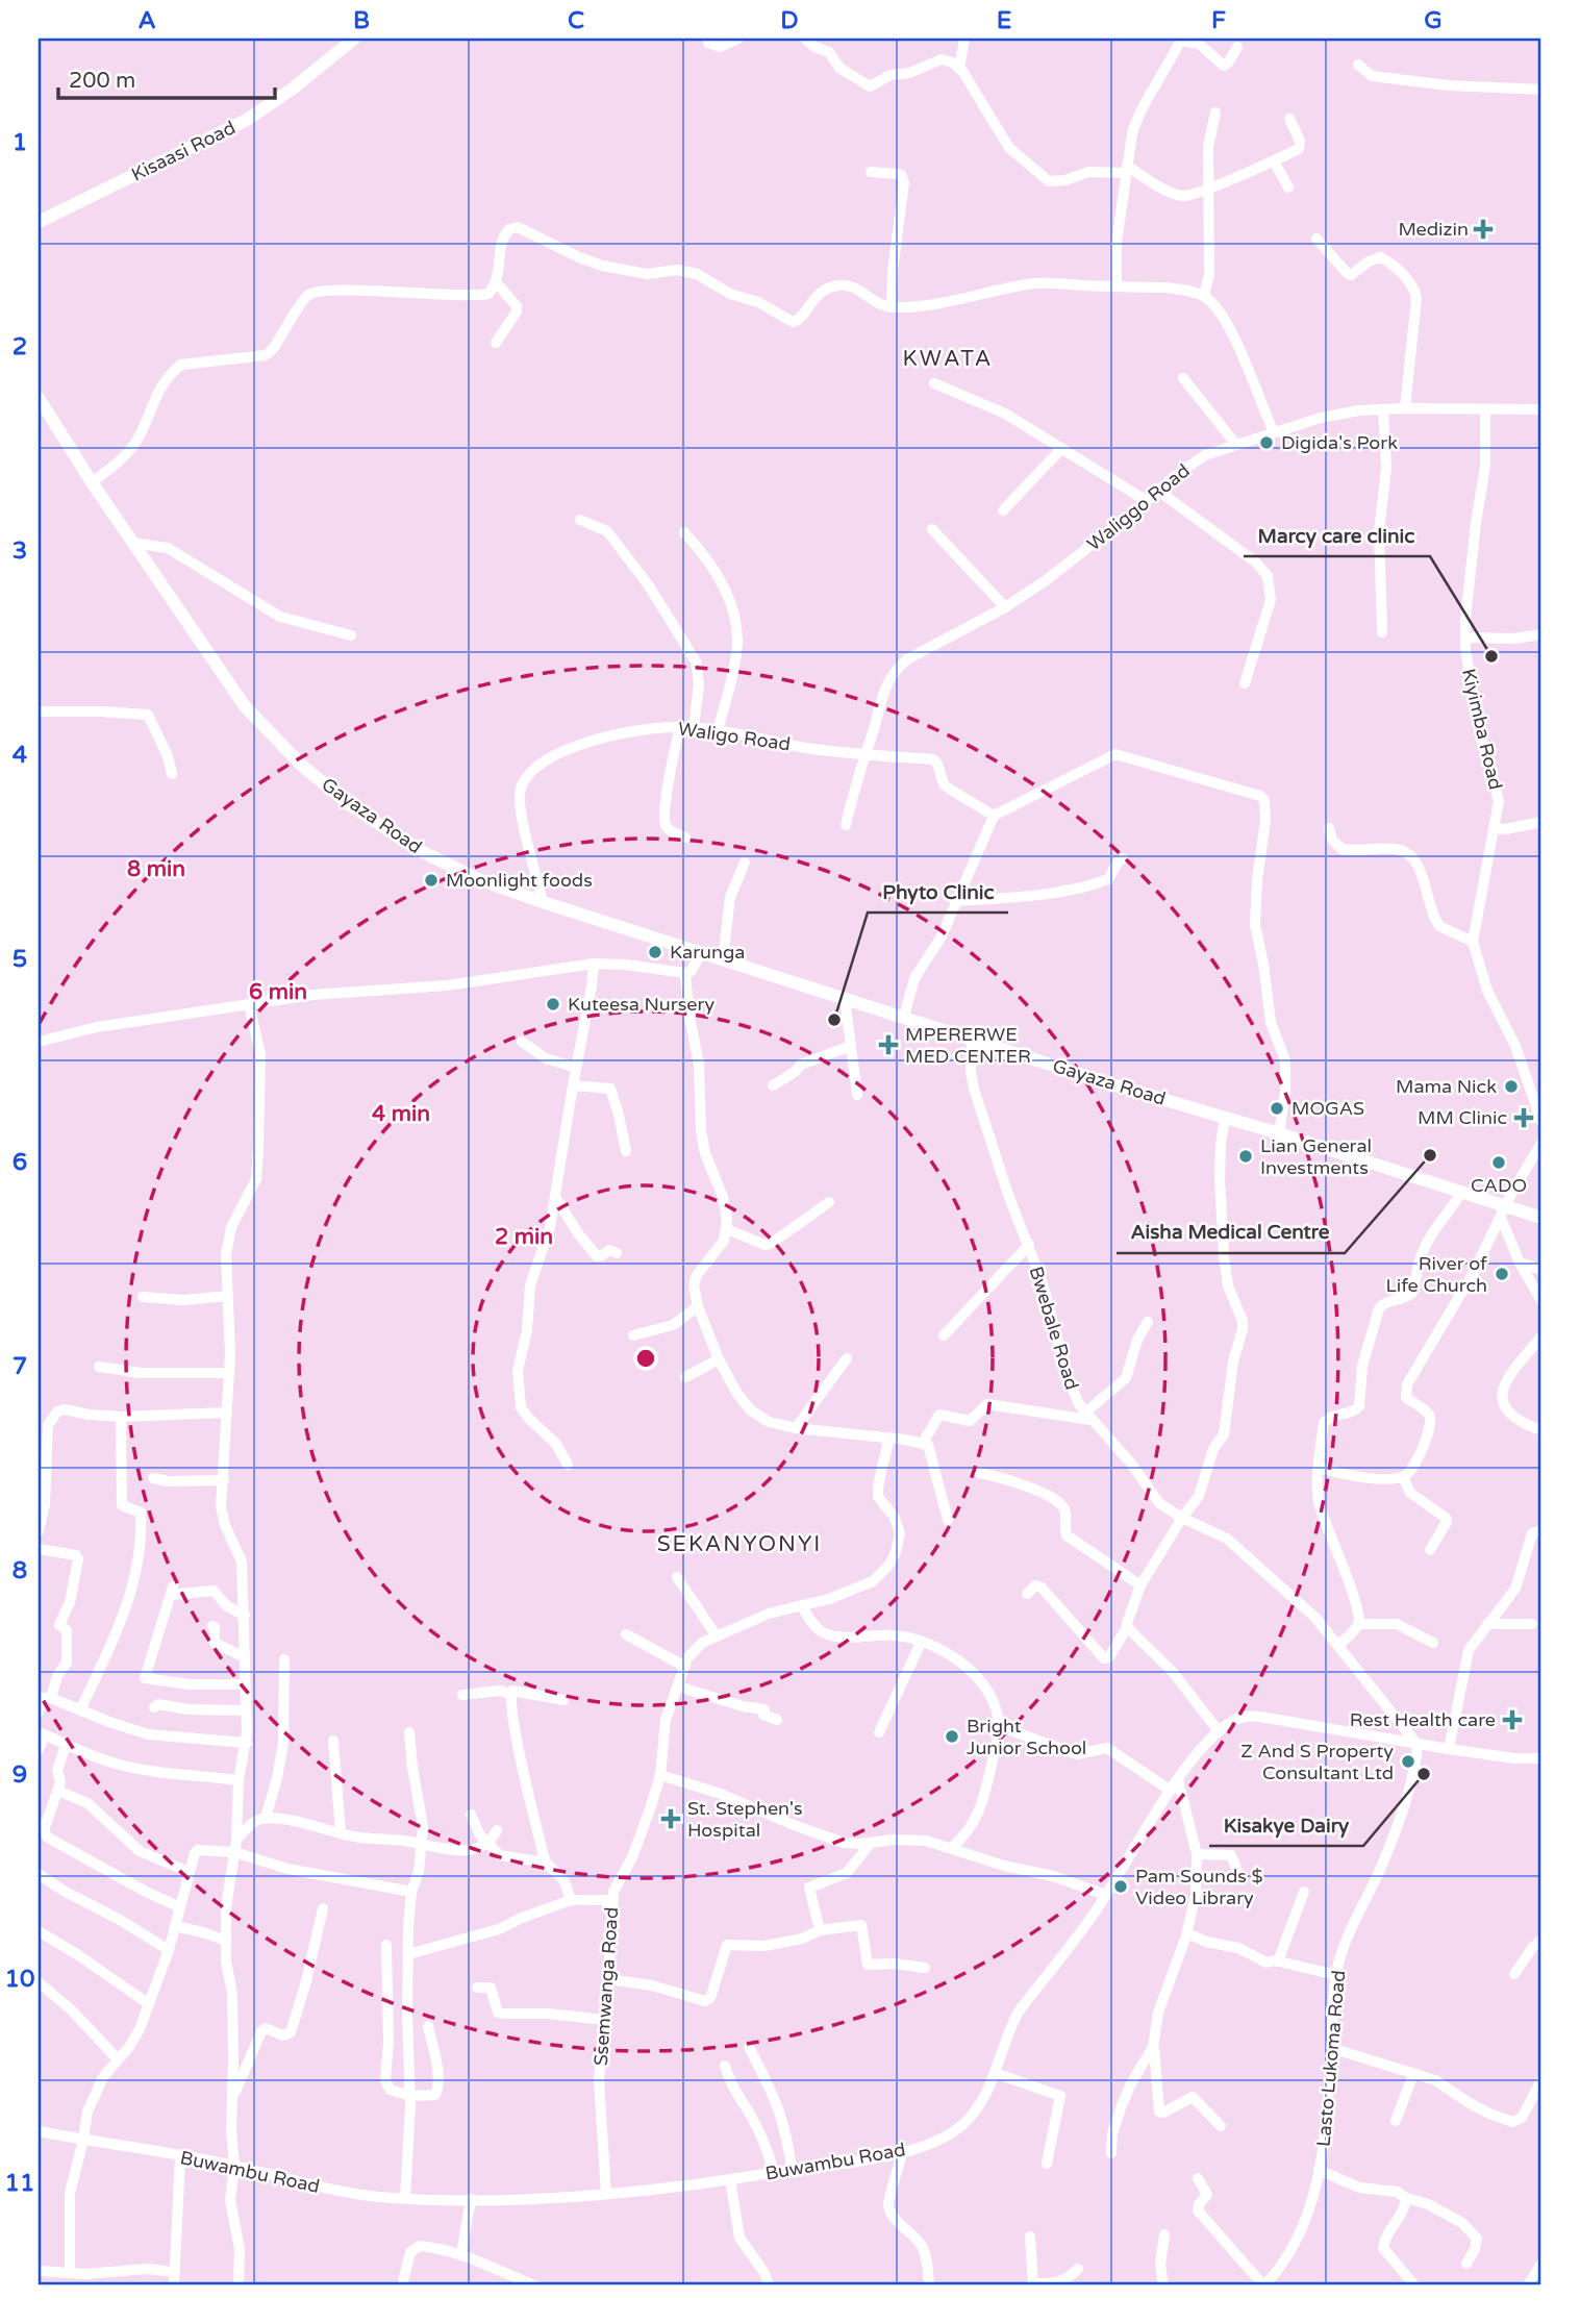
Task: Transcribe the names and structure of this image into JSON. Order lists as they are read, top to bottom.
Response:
{
  "streets": {
    "main road": ["Kisaasi Road", "Gayaza Road"],
    "street": [
      "Waliggo Road",
      "Kiyimba Road",
      "Waligo Road",
      "Bwebale Road",
      "Ssemwanga Road",
      "Lasto Lukoma Road",
      "Buwambu Road"
    ]
  },
  "crossings": [
    ["Waliggo Road", "Kiyimba Road"],
    ["Waliggo Road", "Waligo Road"],
    ["Waligo Road", "Gayaza Road"],
    ["Gayaza Road", "Bwebale Road"],
    ["Bwebale Road", "Lasto Lukoma Road"],
    ["Bwebale Road", "Buwambu Road"],
    ["Ssemwanga Road", "Buwambu Road"],
    ["Lasto Lukoma Road", "Buwambu Road"]
  ],
  "districts": ["KWATA", "SEKANYONYI"],
  "places": {
    "health": [
      "Medizin",
      "MPERERWE MED CENTER",
      "MM Clinic",
      "Rest Health care",
      "St. Stephen's Hospital"
    ],
    "other": [
      "Digida's Pork",
      "Marcy care clinic",
      "Moonlight foods",
      "Karunga",
      "Kuteesa Nursery",
      "Phyto Clinic",
      "Mama Nick",
      "MOGAS",
      "Aisha Medical Centre",
      "Lian General Investments",
      "CADO",
      "River of Life Church",
      "Bright Junior School",
      "Z And S Property Consultant Ltd",
      "Kisakye Dairy",
      "Pam Sounds $ Video Library"
    ]
  },
  "scale_bar": "200 m",
  "grid": {
    "columns": [
      "A",
      "B",
      "C",
      "D",
      "E",
      "F",
      "G"
    ],
    "rows": [
      "1",
      "2",
      "3",
      "4",
      "5",
      "6",
      "7",
      "8",
      "9",
      "10",
      "11"
    ]
  },
  "rings": [
    "8 min",
    "6 min",
    "4 min",
    "2 min"
  ]
}
